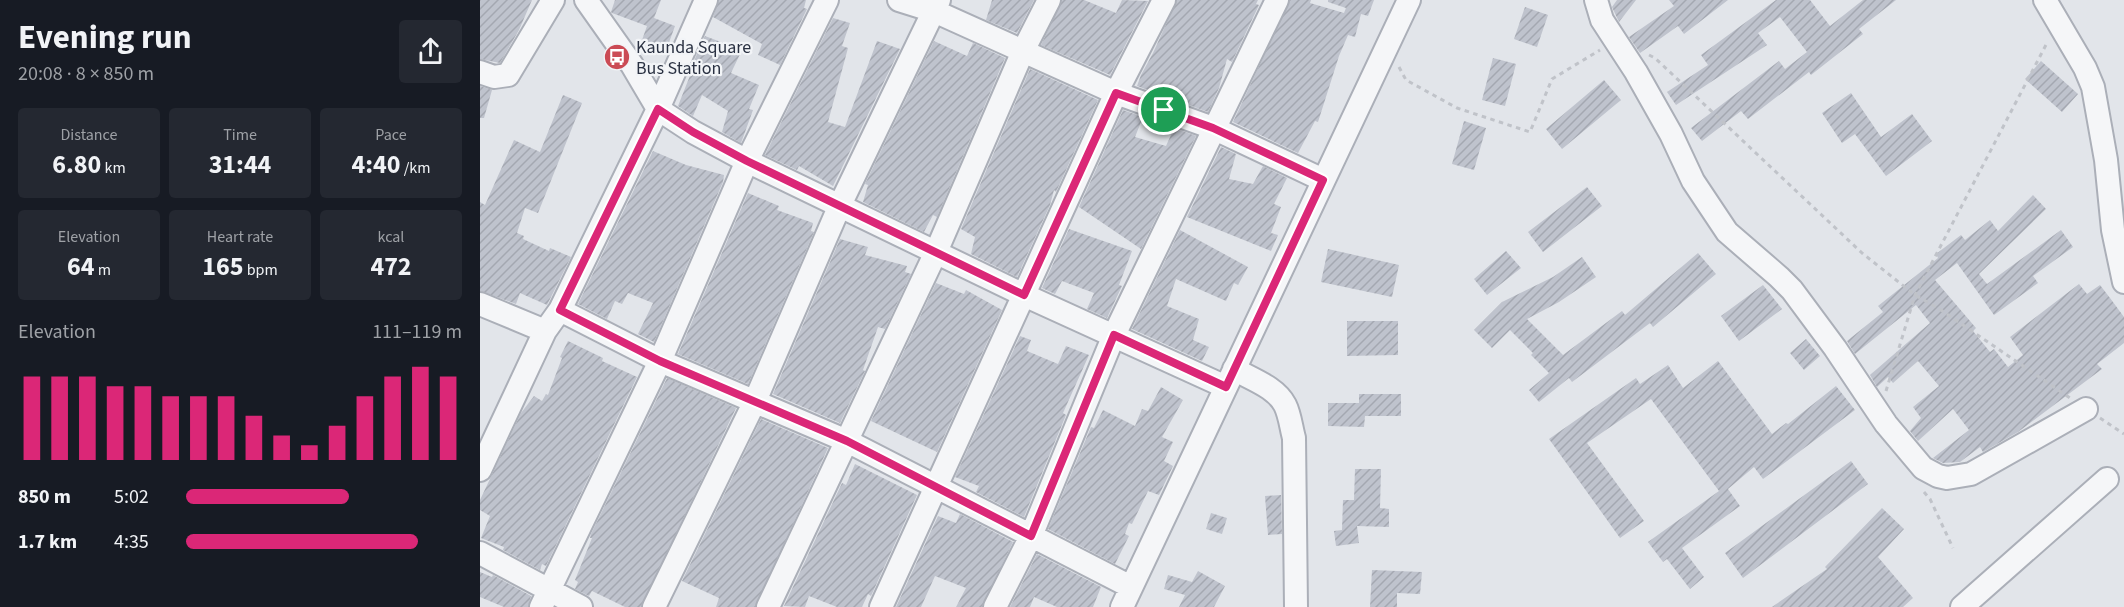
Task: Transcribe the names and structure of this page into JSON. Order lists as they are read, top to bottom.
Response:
{
  "places": {
    "bus stop": ["Kaunda Square Bus Station"]
  },
  "page": {
    "heading": ["Evening run", "20:08 · 8 × 850 m"],
    "stats": [
      ["Distance", "6.80 km"],
      ["Time", "31:44"],
      ["Pace", "4:40 /km"],
      ["Elevation", "64 m"],
      ["Heart rate", "165 bpm"],
      ["kcal", "472"]
    ],
    "chart": ["Elevation", "111–119 m"],
    "list": [
      {
        "name": "850 m",
        "note": "5:02"
      },
      {
        "name": "1.7 km",
        "note": "4:35"
      }
    ]
  }
}
